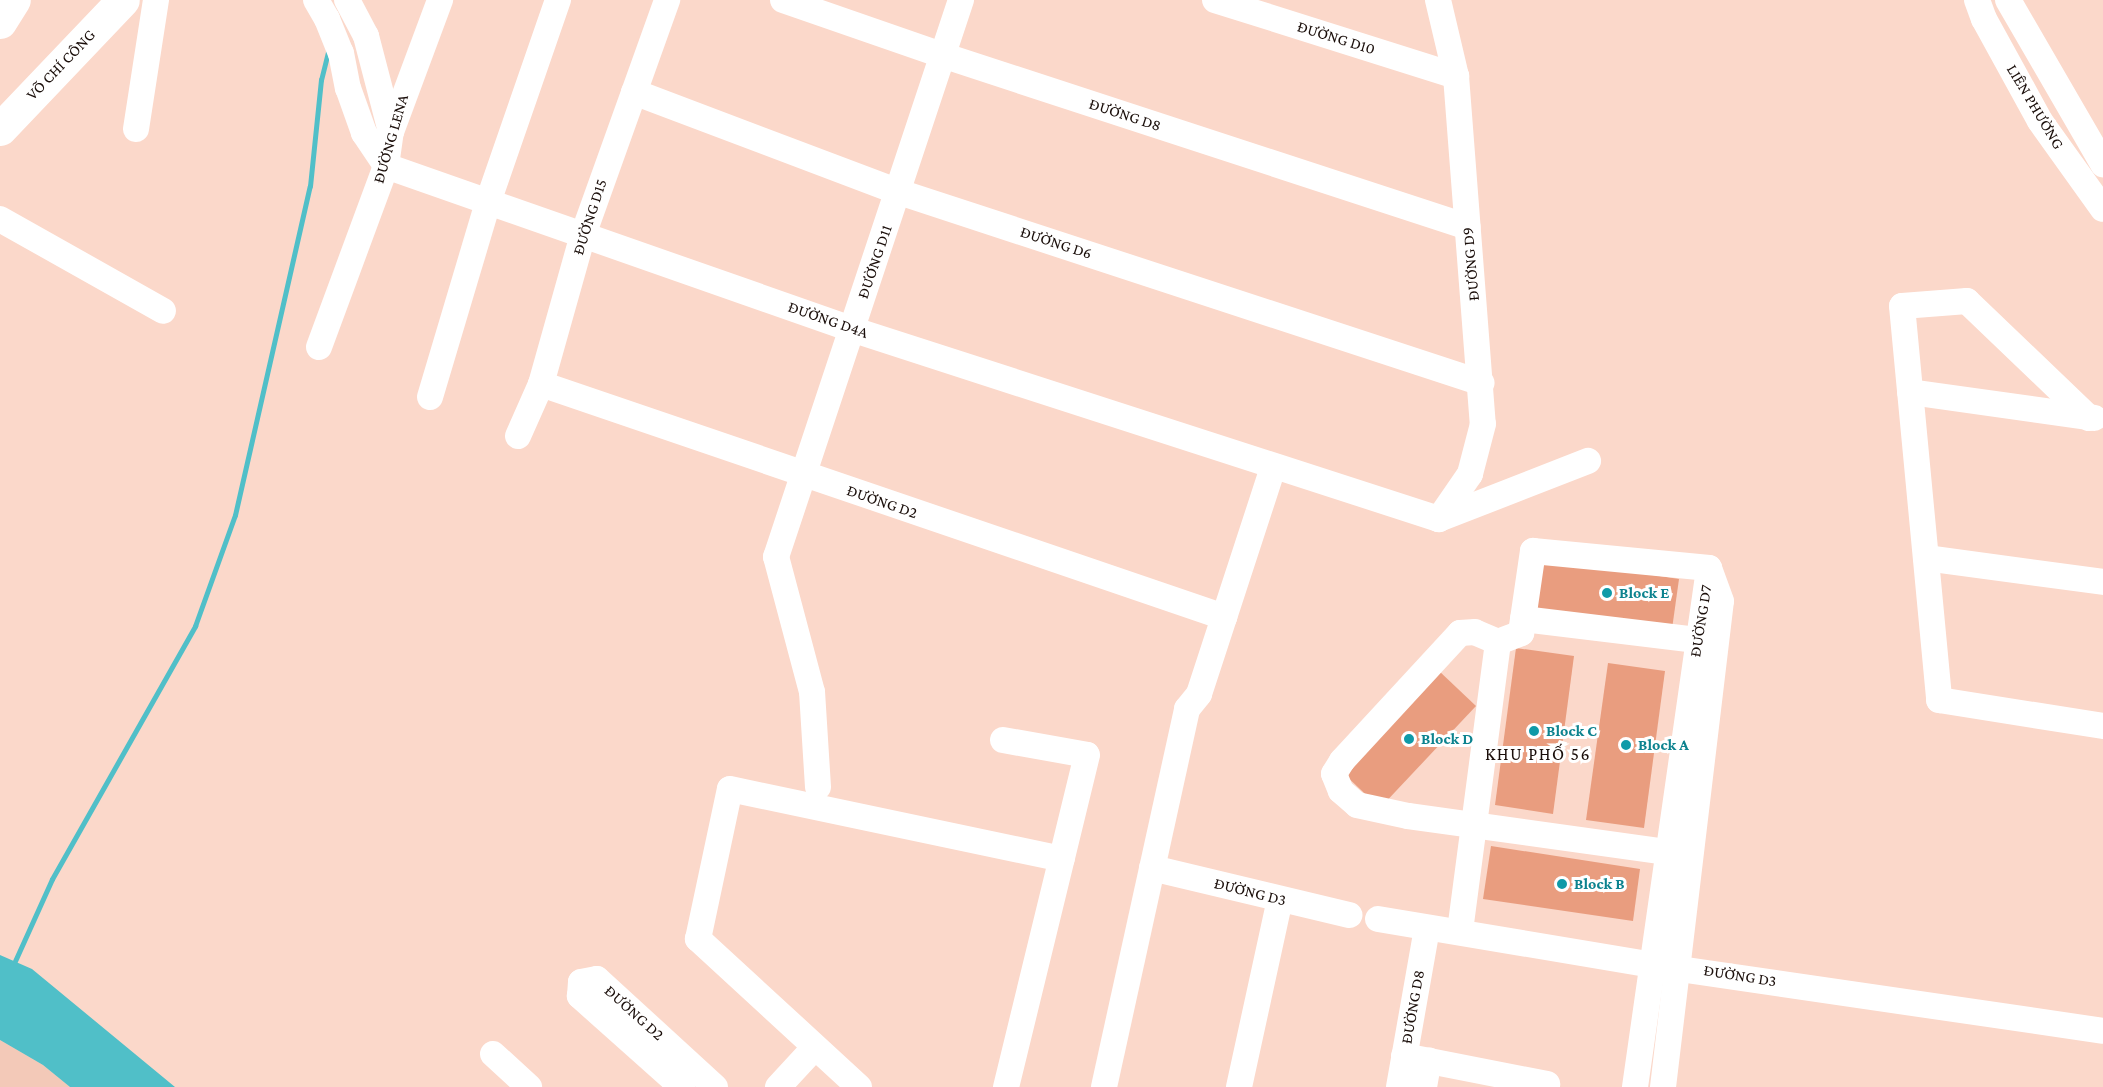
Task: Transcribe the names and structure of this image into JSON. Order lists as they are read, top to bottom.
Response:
{
  "streets": {
    "highway": ["VÕ CHÍ CÔNG"],
    "street": [
      "ĐƯỜNG D10",
      "LIÊN PHƯỜNG",
      "ĐƯỜNG D8",
      "ĐƯỜNG LENA",
      "ĐƯỜNG D15",
      "ĐƯỜNG D6",
      "ĐƯỜNG D11",
      "ĐƯỜNG D9",
      "ĐƯỜNG D4A",
      "ĐƯỜNG D2",
      "ĐƯỜNG D7",
      "ĐƯỜNG D3"
    ]
  },
  "crossings": [
    ["ĐƯỜNG D10", "ĐƯỜNG D9"],
    ["ĐƯỜNG D8", "ĐƯỜNG D11"],
    ["ĐƯỜNG D8", "ĐƯỜNG D9"],
    ["ĐƯỜNG D8", "ĐƯỜNG D3"],
    ["ĐƯỜNG LENA", "ĐƯỜNG D4A"],
    ["ĐƯỜNG D15", "ĐƯỜNG D6"],
    ["ĐƯỜNG D15", "ĐƯỜNG D4A"],
    ["ĐƯỜNG D15", "ĐƯỜNG D2"],
    ["ĐƯỜNG D6", "ĐƯỜNG D11"],
    ["ĐƯỜNG D6", "ĐƯỜNG D9"],
    ["ĐƯỜNG D11", "ĐƯỜNG D4A"],
    ["ĐƯỜNG D11", "ĐƯỜNG D2"],
    ["ĐƯỜNG D9", "ĐƯỜNG D4A"],
    ["ĐƯỜNG D7", "ĐƯỜNG D3"]
  ],
  "districts": ["KHU PHỐ 56"],
  "places": [
    "Block E",
    "Block C",
    "Block D",
    "Block A",
    "Block B"
  ]
}
